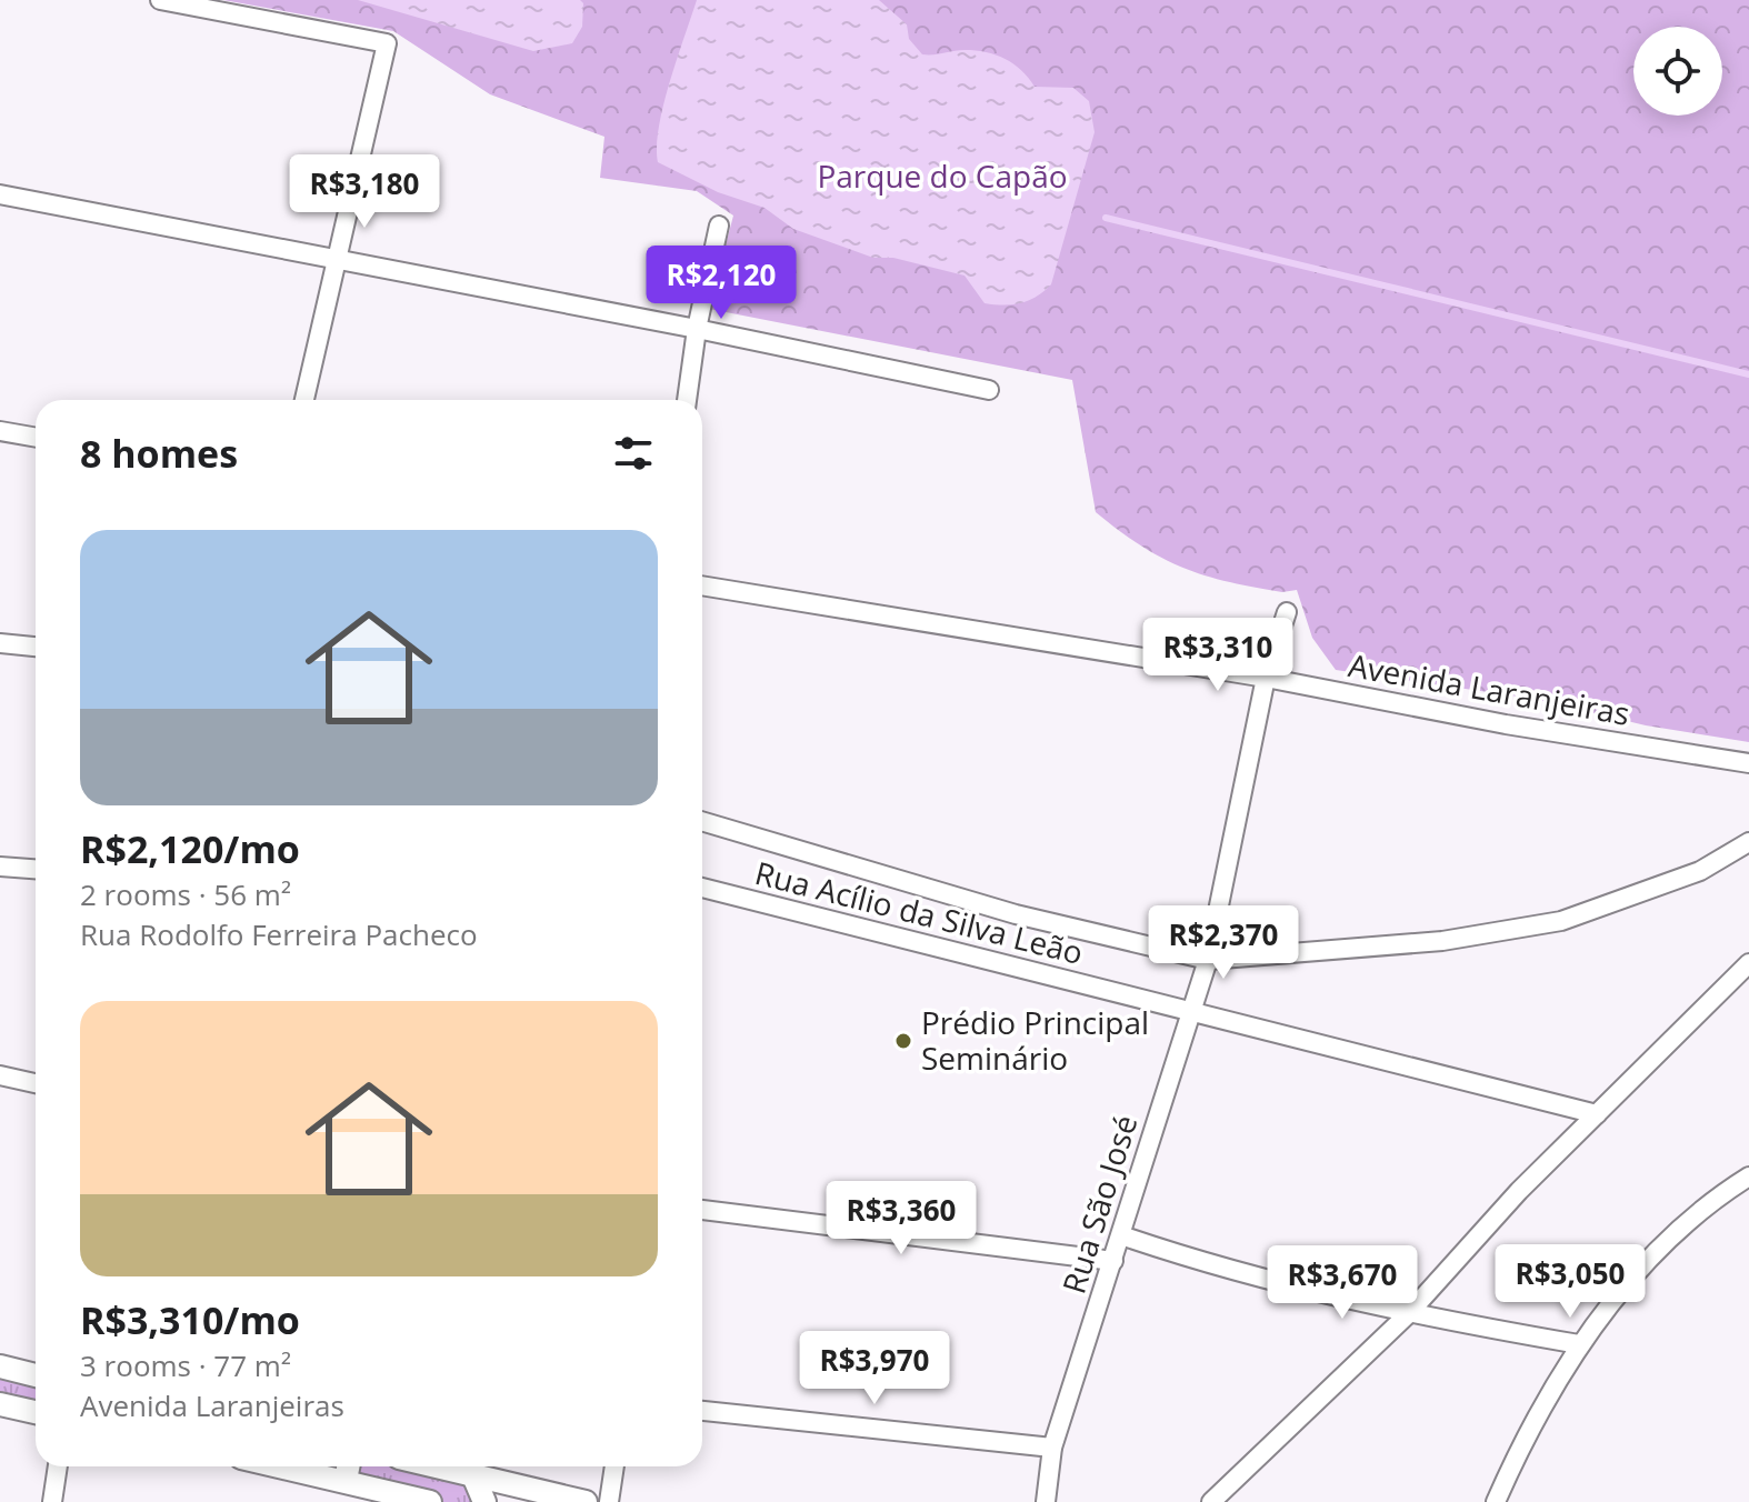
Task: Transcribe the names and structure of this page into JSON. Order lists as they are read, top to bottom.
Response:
{
  "streets": {
    "street": ["Avenida Laranjeiras", "Rua Acílio da Silva Leão", "Rua São José"]
  },
  "crossings": [
    ["Avenida Laranjeiras", "Rua São José"],
    ["Rua Acílio da Silva Leão", "Rua São José"]
  ],
  "parks": ["Parque do Capão"],
  "places": ["Prédio Principal Seminário"],
  "page": {
    "price": [
      "R$3,180",
      "R$2,120",
      "R$3,310",
      "R$2,370",
      "R$3,360",
      "R$3,050",
      "R$3,670",
      "R$3,970"
    ],
    "heading": "8 homes",
    "list": [
      {
        "name": "R$2,120/mo",
        "note": "2 rooms · 56 m² · Rua Rodolfo Ferreira Pacheco"
      },
      {
        "name": "R$3,310/mo",
        "note": "3 rooms · 77 m² · Avenida Laranjeiras"
      }
    ]
  }
}
